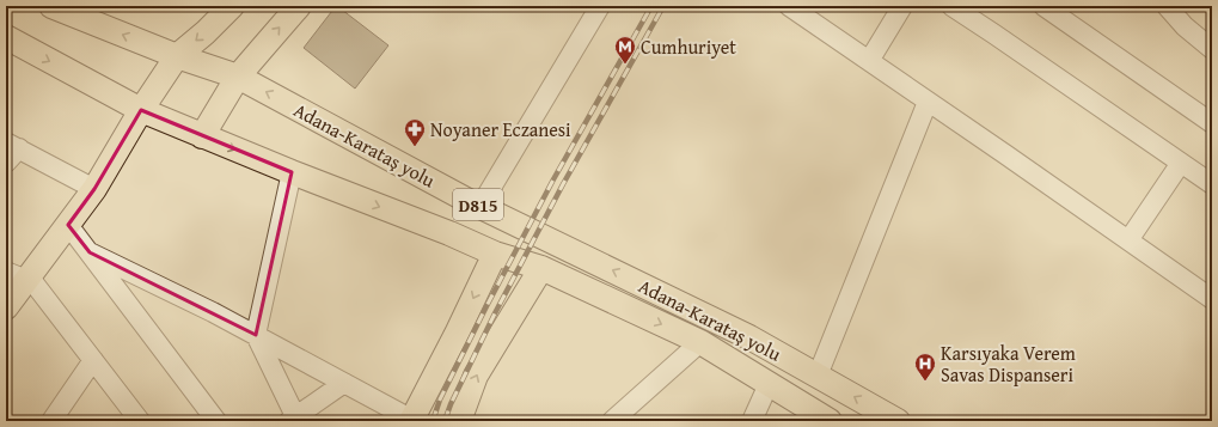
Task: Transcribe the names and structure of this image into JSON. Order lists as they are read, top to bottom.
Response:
{
  "streets": {
    "main road": ["Adana-Karataş yolu", "D815"]
  },
  "places": {
    "metro station": ["Cumhuriyet"],
    "pharmacy": ["Noyaner Eczanesi"],
    "hospital": ["Karsıyaka Verem Savas Dispanseri"]
  }
}
